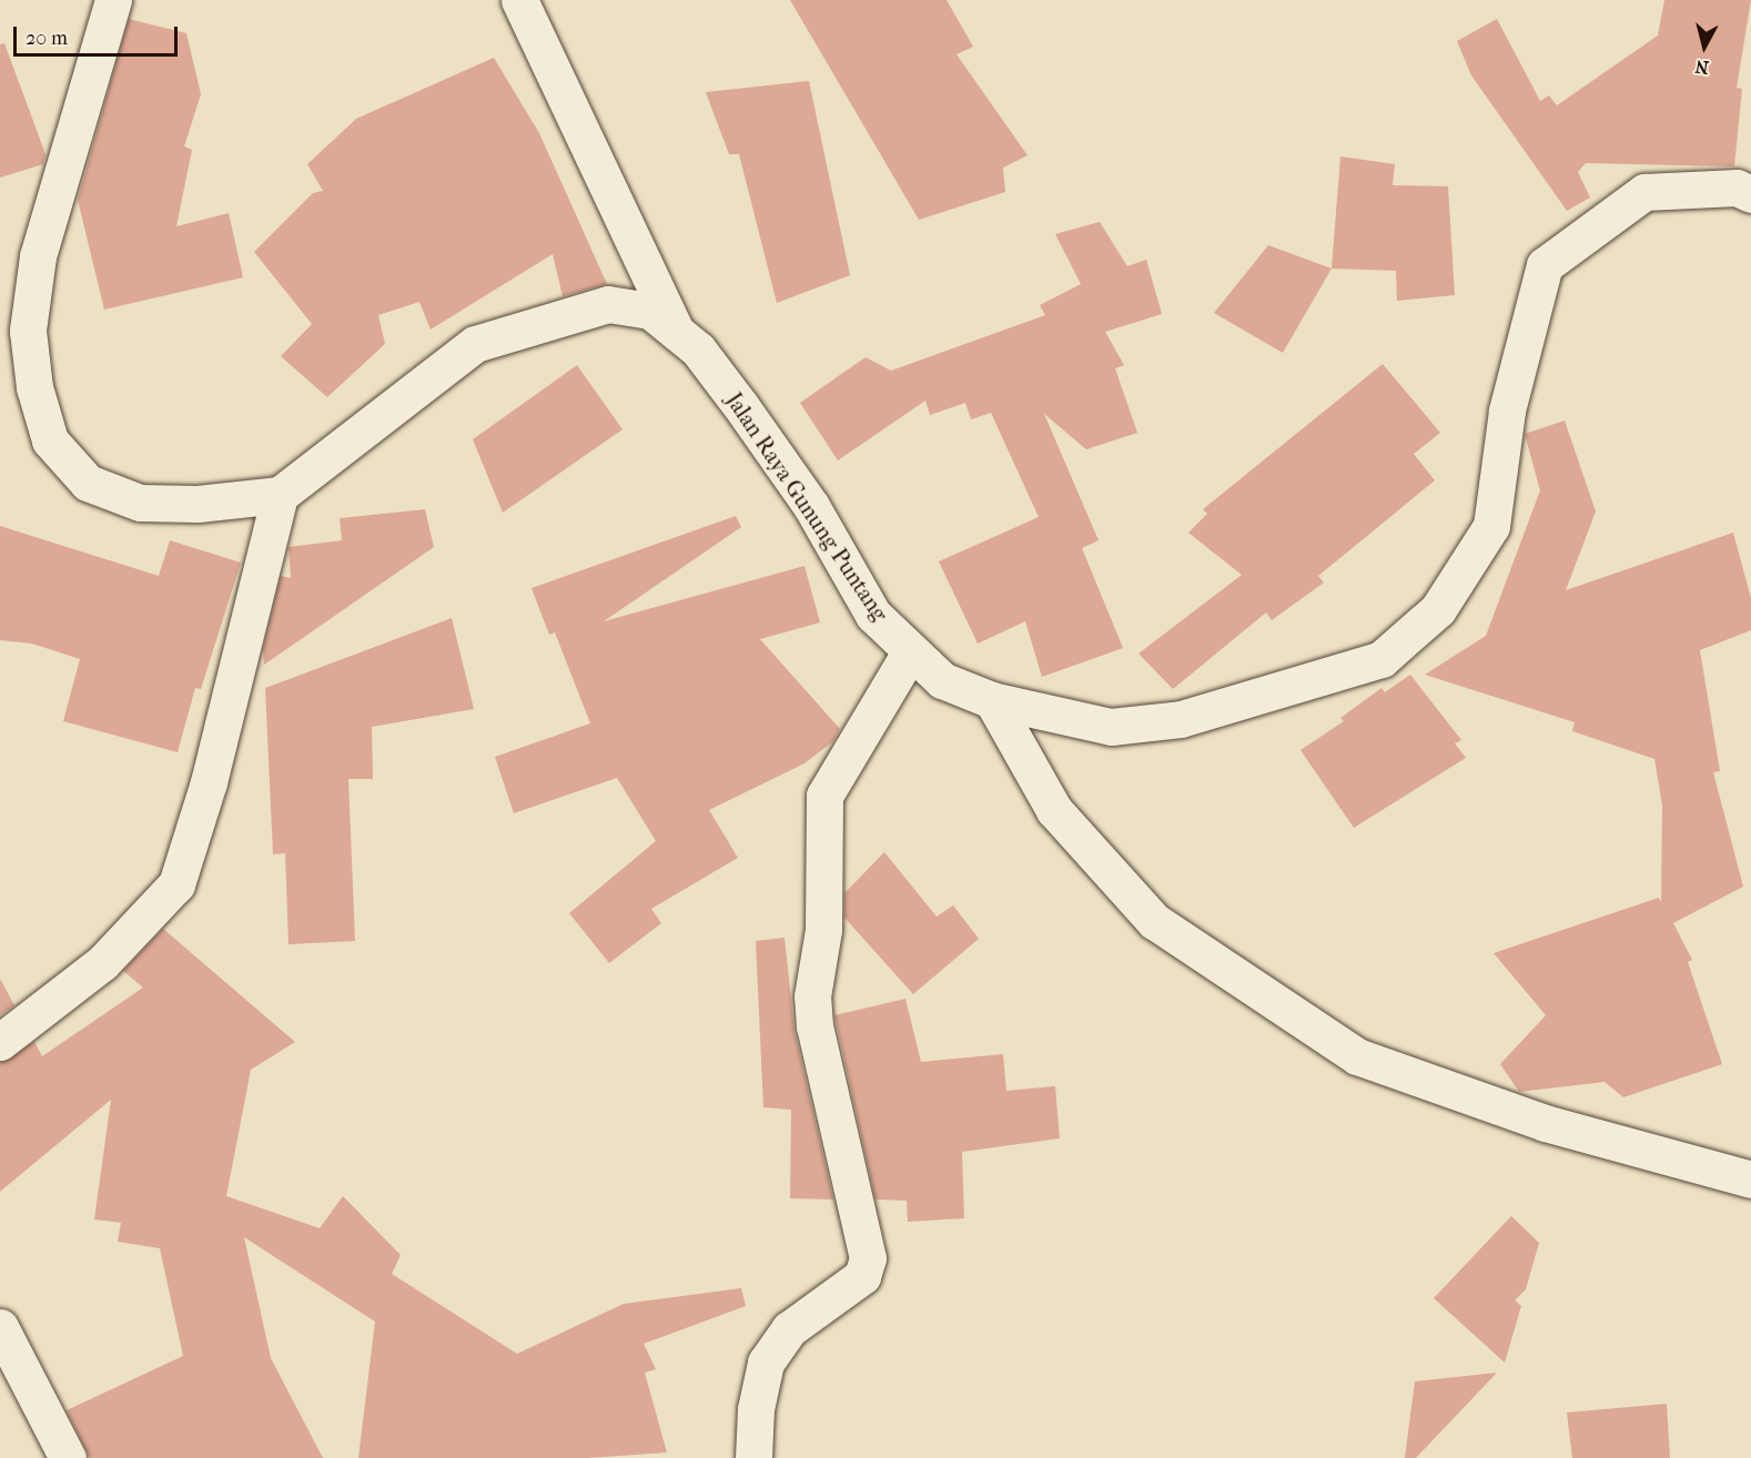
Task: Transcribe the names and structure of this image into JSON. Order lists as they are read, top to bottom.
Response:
{
  "streets": {
    "street": ["Jalan Raya Gunung Puntang"]
  },
  "scale_bar": "20 m",
  "north": "bottom"
}
